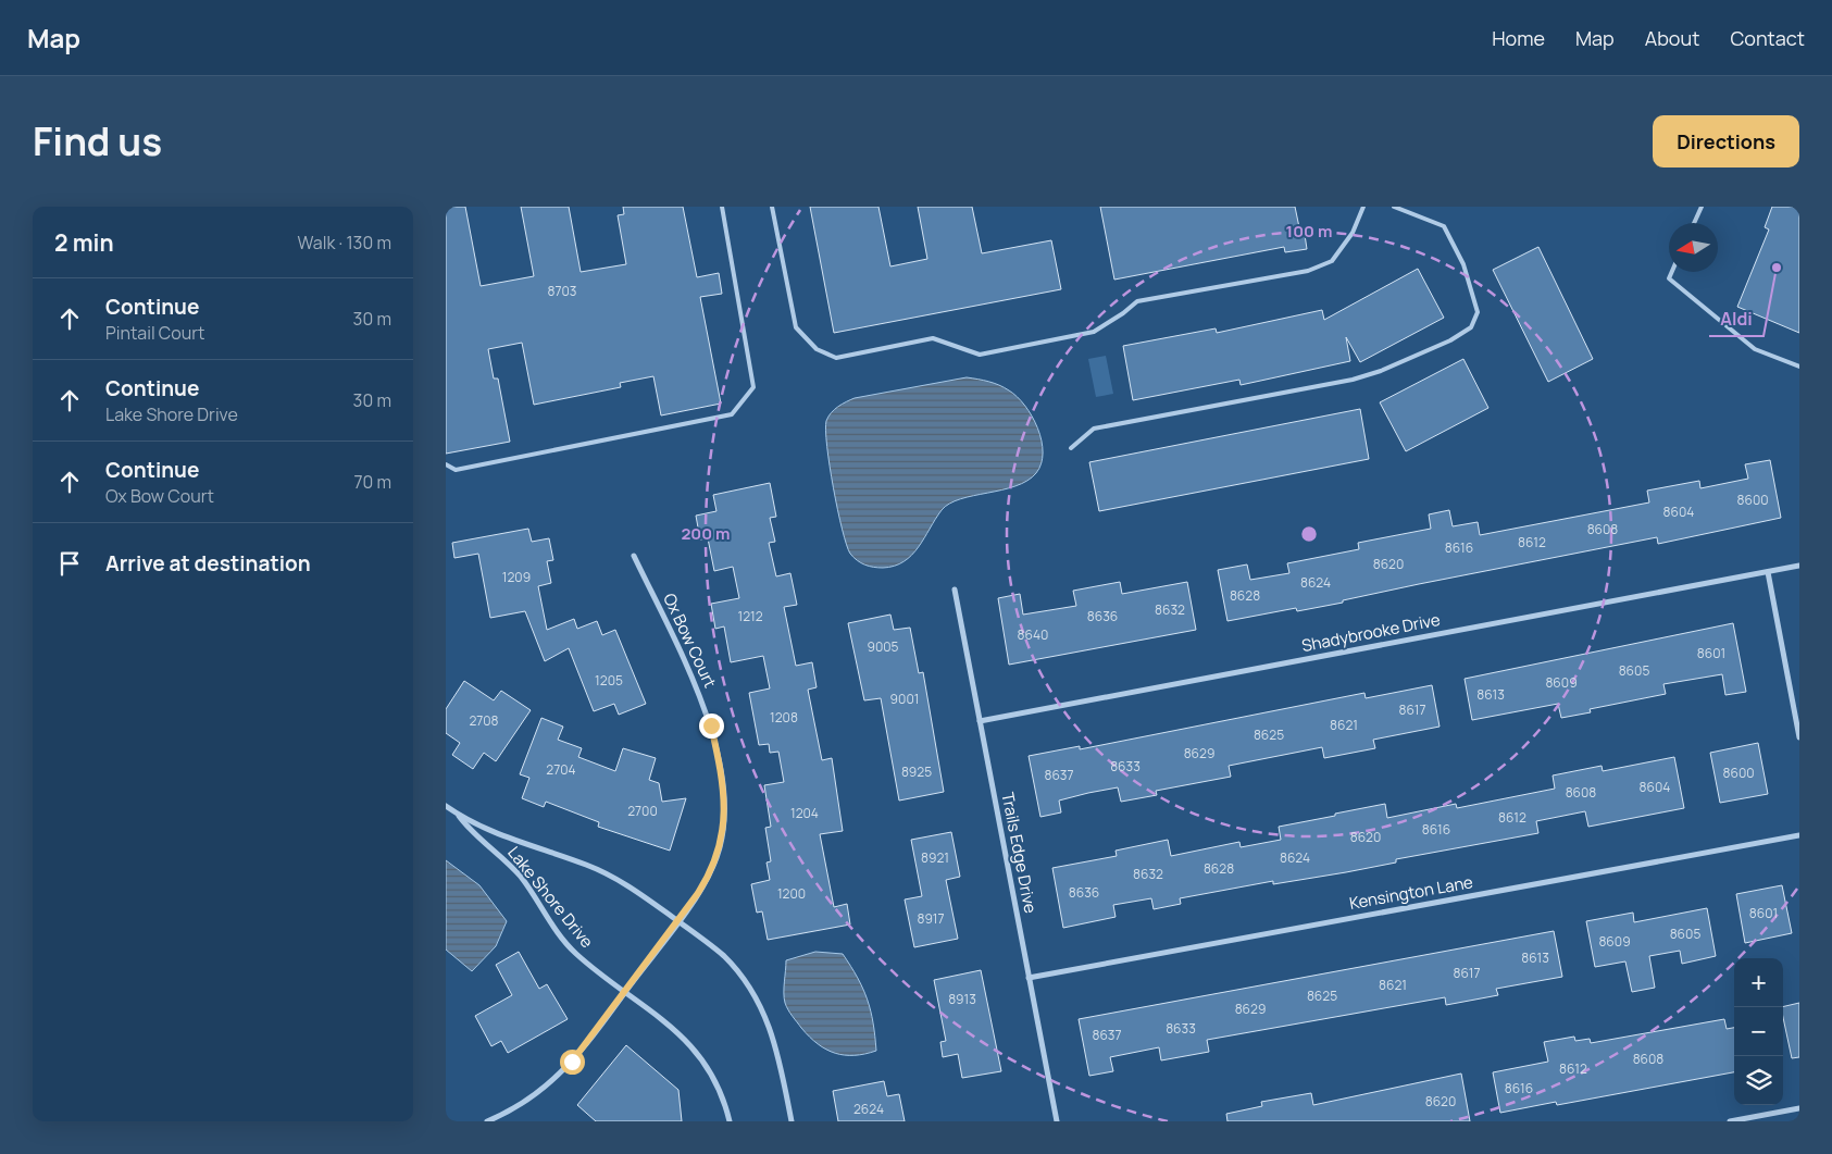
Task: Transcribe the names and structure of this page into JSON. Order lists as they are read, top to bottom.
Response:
{
  "streets": {
    "street": [
      "Shadybrooke Drive",
      "Ox Bow Court",
      "Trails Edge Drive",
      "Kensington Lane",
      "Lake Shore Drive"
    ]
  },
  "crossings": [
    ["Shadybrooke Drive", "Trails Edge Drive"],
    ["Ox Bow Court", "Lake Shore Drive"],
    ["Trails Edge Drive", "Kensington Lane"]
  ],
  "places": ["Aldi"],
  "house_numbers": [
    "8703",
    "8600",
    "8604",
    "8608",
    "8612",
    "8616",
    "8620",
    "1209",
    "8624",
    "8628",
    "8632",
    "1212",
    "8636",
    "8640",
    "9005",
    "8601",
    "8605",
    "1205",
    "8609",
    "8613",
    "9001",
    "8617",
    "1208",
    "2708",
    "8621",
    "8625",
    "8629",
    "8633",
    "2704",
    "8925",
    "8600",
    "8637",
    "8604",
    "8608",
    "2700",
    "1204",
    "8612",
    "8616",
    "8620",
    "8921",
    "8624",
    "8628",
    "8632",
    "8636",
    "1200",
    "8601",
    "8917",
    "8605",
    "8609",
    "8613",
    "8617",
    "8621",
    "8625",
    "8913",
    "8629",
    "8633",
    "8637",
    "8608",
    "8612",
    "8616",
    "8620",
    "2624"
  ],
  "north": "left",
  "page": {
    "header": "Map",
    "nav": [
      "Home",
      "Map",
      "About",
      "Contact"
    ],
    "title": "Find us",
    "buttons": "Directions",
    "heading": ["2 min", "Walk · 130 m"],
    "list": [
      ["Continue", "Pintail Court", "30 m"],
      ["Continue", "Lake Shore Drive", "30 m"],
      ["Continue", "Ox Bow Court", "70 m"],
      "Arrive at destination"
    ],
    "map_buttons": ["+", "−"]
  },
  "rings": ["100 m", "200 m"]
}
